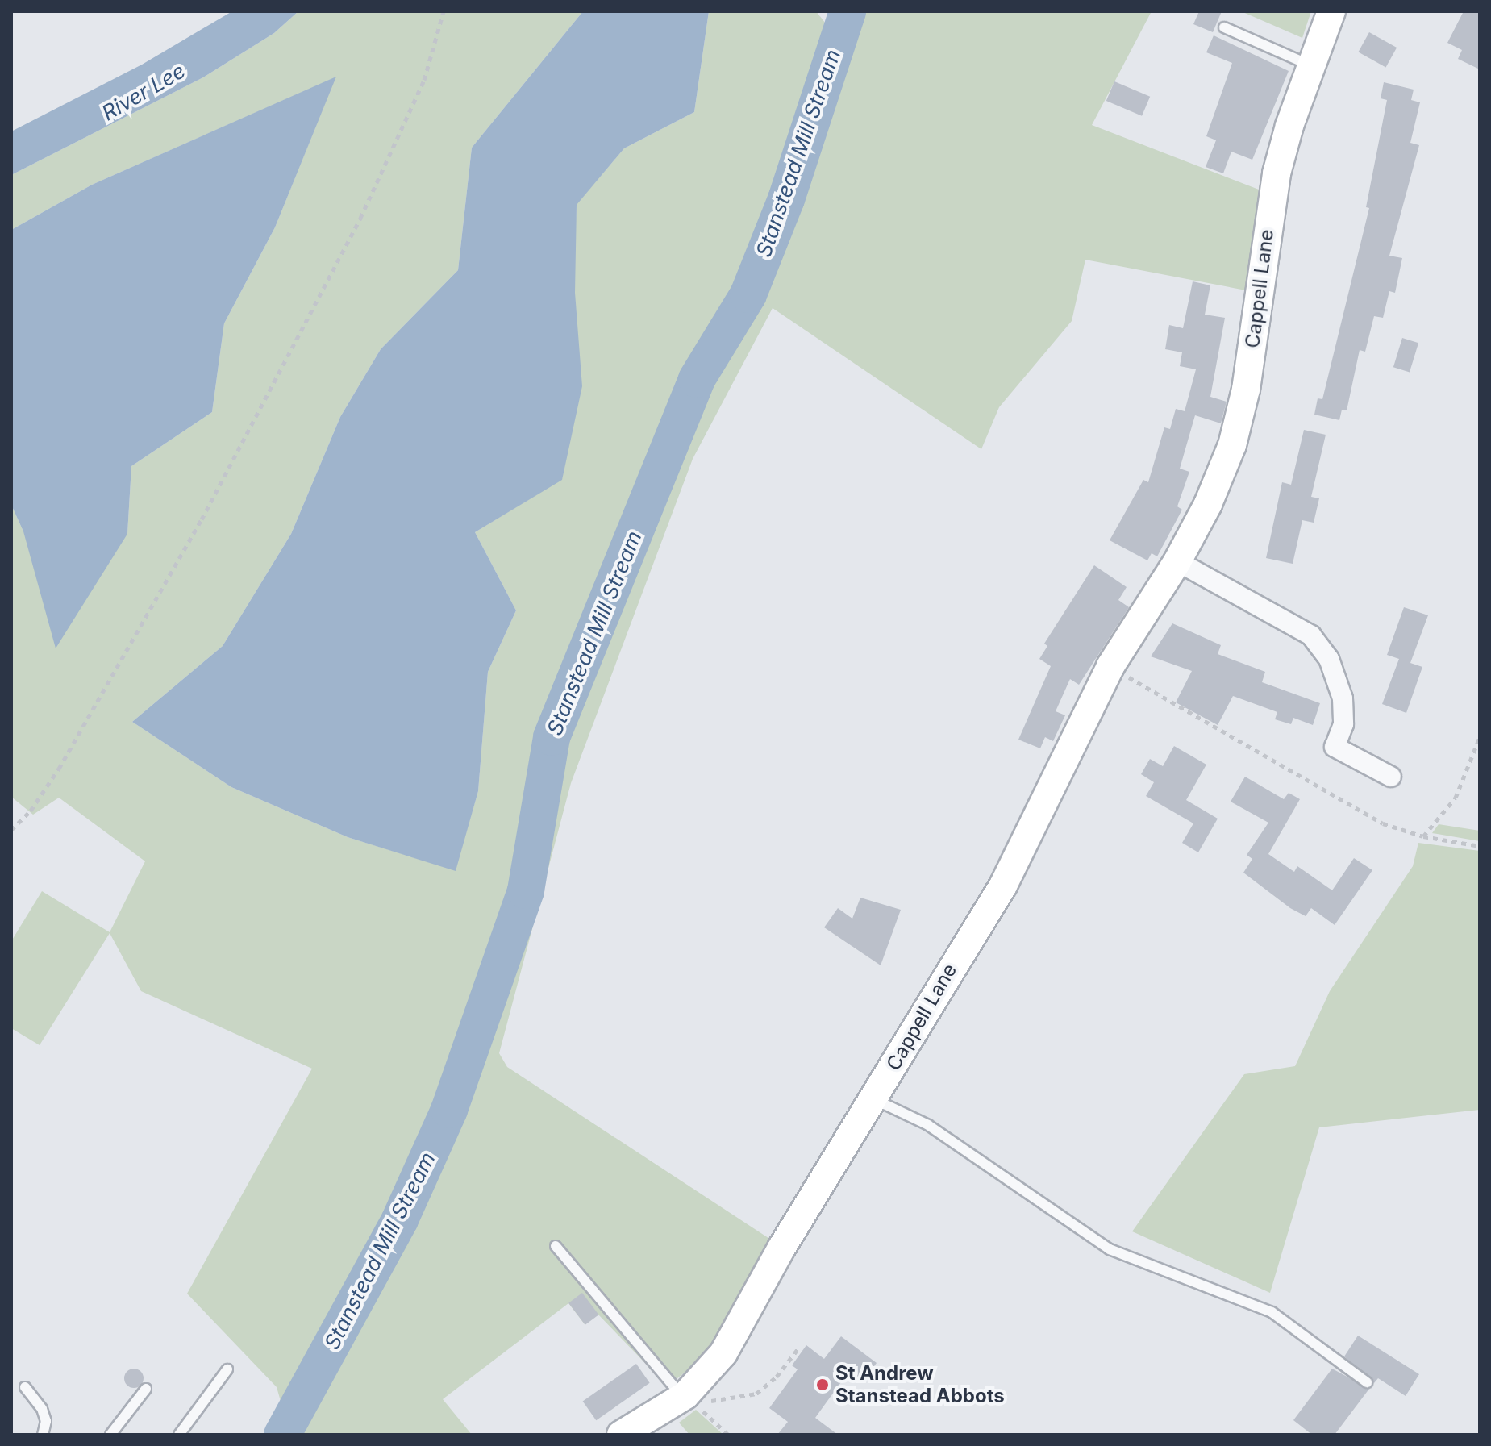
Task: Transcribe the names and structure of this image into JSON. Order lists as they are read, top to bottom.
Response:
{
  "streets": {
    "street": ["Cappell Lane"]
  },
  "water": ["River Lee", "Stanstead Mill Stream"],
  "places": ["St Andrew Stanstead Abbots"]
}
